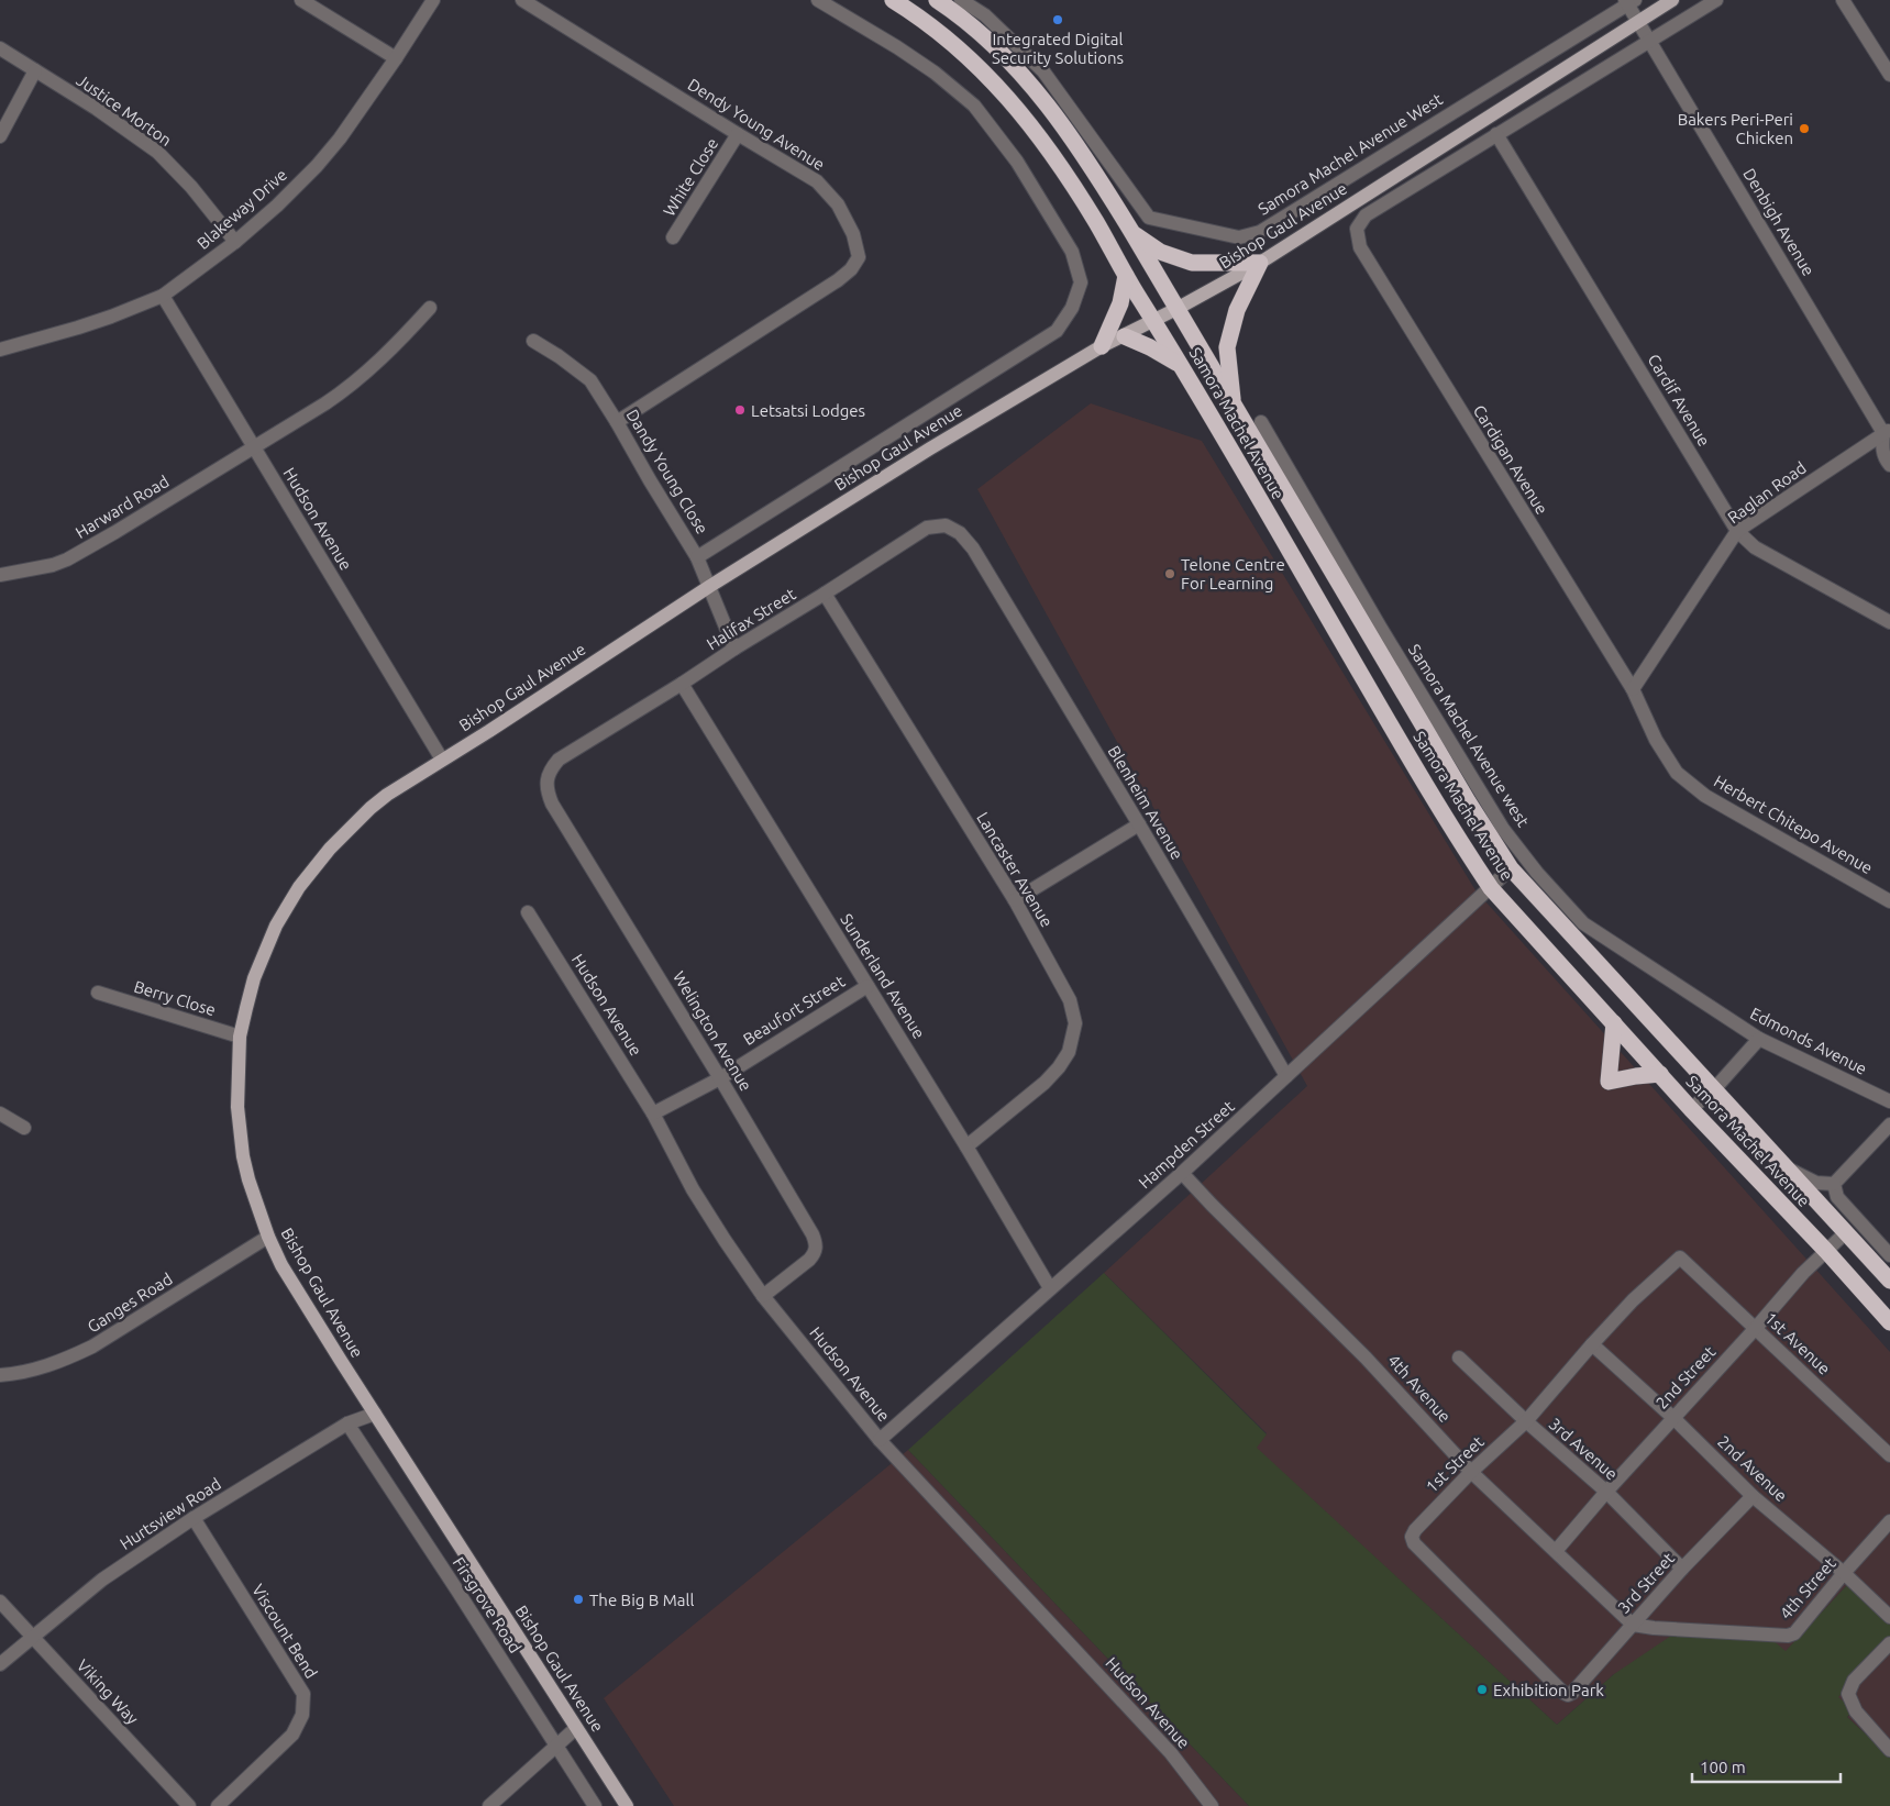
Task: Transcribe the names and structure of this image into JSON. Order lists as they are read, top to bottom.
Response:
{
  "streets": {
    "highway": ["Samora Machel Avenue"],
    "main road": ["Bishop Gaul Avenue"],
    "street": [
      "Justice Morton",
      "Dendy Young Avenue",
      "Samora Machel Avenue West",
      "White Close",
      "Blakeway Drive",
      "Denbigh Avenue",
      "Cardif Avenue",
      "Cardigan Avenue",
      "Dandy Young Close",
      "Raglan Road",
      "Harward Road",
      "Hudson Avenue",
      "Halifax Street",
      "Samora Machel Avenue west",
      "Blenheim Avenue",
      "Herbert Chitepo Avenue",
      "Lancaster Avenue",
      "Sunderland Avenue",
      "Berry Close",
      "Beaufort Street",
      "Welington Avenue",
      "Edmonds Avenue",
      "Hampden Street",
      "Ganges Road",
      "1st Avenue",
      "2nd Street",
      "4th Avenue",
      "3rd Avenue",
      "1st Street",
      "2nd Avenue",
      "Hurtsview Road",
      "3rd Street",
      "4th Street",
      "Firsgrove Road",
      "Viscount Bend",
      "Viking Way"
    ]
  },
  "crossings": [
    ["Justice Morton", "Blakeway Drive"],
    ["Dendy Young Avenue", "White Close"],
    ["Dendy Young Avenue", "Dandy Young Close"],
    ["Samora Machel Avenue West", "Denbigh Avenue"],
    ["Blakeway Drive", "Hudson Avenue"],
    ["Denbigh Avenue", "Bishop Gaul Avenue"],
    ["Denbigh Avenue", "Raglan Road"],
    ["Bishop Gaul Avenue", "Samora Machel Avenue"],
    ["Bishop Gaul Avenue", "Dandy Young Close"],
    ["Bishop Gaul Avenue", "Hudson Avenue"],
    ["Bishop Gaul Avenue", "Berry Close"],
    ["Bishop Gaul Avenue", "Ganges Road"],
    ["Bishop Gaul Avenue", "Hurtsview Road"],
    ["Cardif Avenue", "Cardigan Avenue"],
    ["Cardif Avenue", "Raglan Road"],
    ["Samora Machel Avenue", "Hampden Street"],
    ["Samora Machel Avenue", "2nd Street"],
    ["Cardigan Avenue", "Raglan Road"],
    ["Cardigan Avenue", "Herbert Chitepo Avenue"],
    ["Dandy Young Close", "Halifax Street"],
    ["Raglan Road", "Herbert Chitepo Avenue"],
    ["Harward Road", "Hudson Avenue"],
    ["Hudson Avenue", "Beaufort Street"],
    ["Hudson Avenue", "Welington Avenue"],
    ["Hudson Avenue", "Hampden Street"],
    ["Halifax Street", "Blenheim Avenue"],
    ["Halifax Street", "Lancaster Avenue"],
    ["Halifax Street", "Sunderland Avenue"],
    ["Halifax Street", "Welington Avenue"],
    ["Samora Machel Avenue west", "Edmonds Avenue"],
    ["Blenheim Avenue", "Hampden Street"],
    ["Lancaster Avenue", "Sunderland Avenue"],
    ["Sunderland Avenue", "Beaufort Street"],
    ["Sunderland Avenue", "Hampden Street"],
    ["Beaufort Street", "Welington Avenue"],
    ["Hampden Street", "4th Avenue"],
    ["1st Avenue", "2nd Street"],
    ["1st Avenue", "1st Street"],
    ["2nd Street", "4th Avenue"],
    ["2nd Street", "3rd Avenue"],
    ["2nd Street", "2nd Avenue"],
    ["4th Avenue", "1st Street"],
    ["4th Avenue", "3rd Street"],
    ["4th Avenue", "4th Street"],
    ["3rd Avenue", "1st Street"],
    ["3rd Avenue", "3rd Street"],
    ["1st Street", "2nd Avenue"],
    ["1st Street", "3rd Street"],
    ["2nd Avenue", "3rd Street"],
    ["2nd Avenue", "4th Street"],
    ["Hurtsview Road", "Firsgrove Road"],
    ["Hurtsview Road", "Viscount Bend"],
    ["Hurtsview Road", "Viking Way"],
    ["3rd Street", "4th Street"]
  ],
  "places": [
    "Integrated Digital Security Solutions",
    "Bakers Peri-Peri Chicken",
    "Letsatsi Lodges",
    "Telone Centre For Learning",
    "The Big B Mall",
    "Exhibition Park"
  ],
  "scale_bar": "100 m"
}
